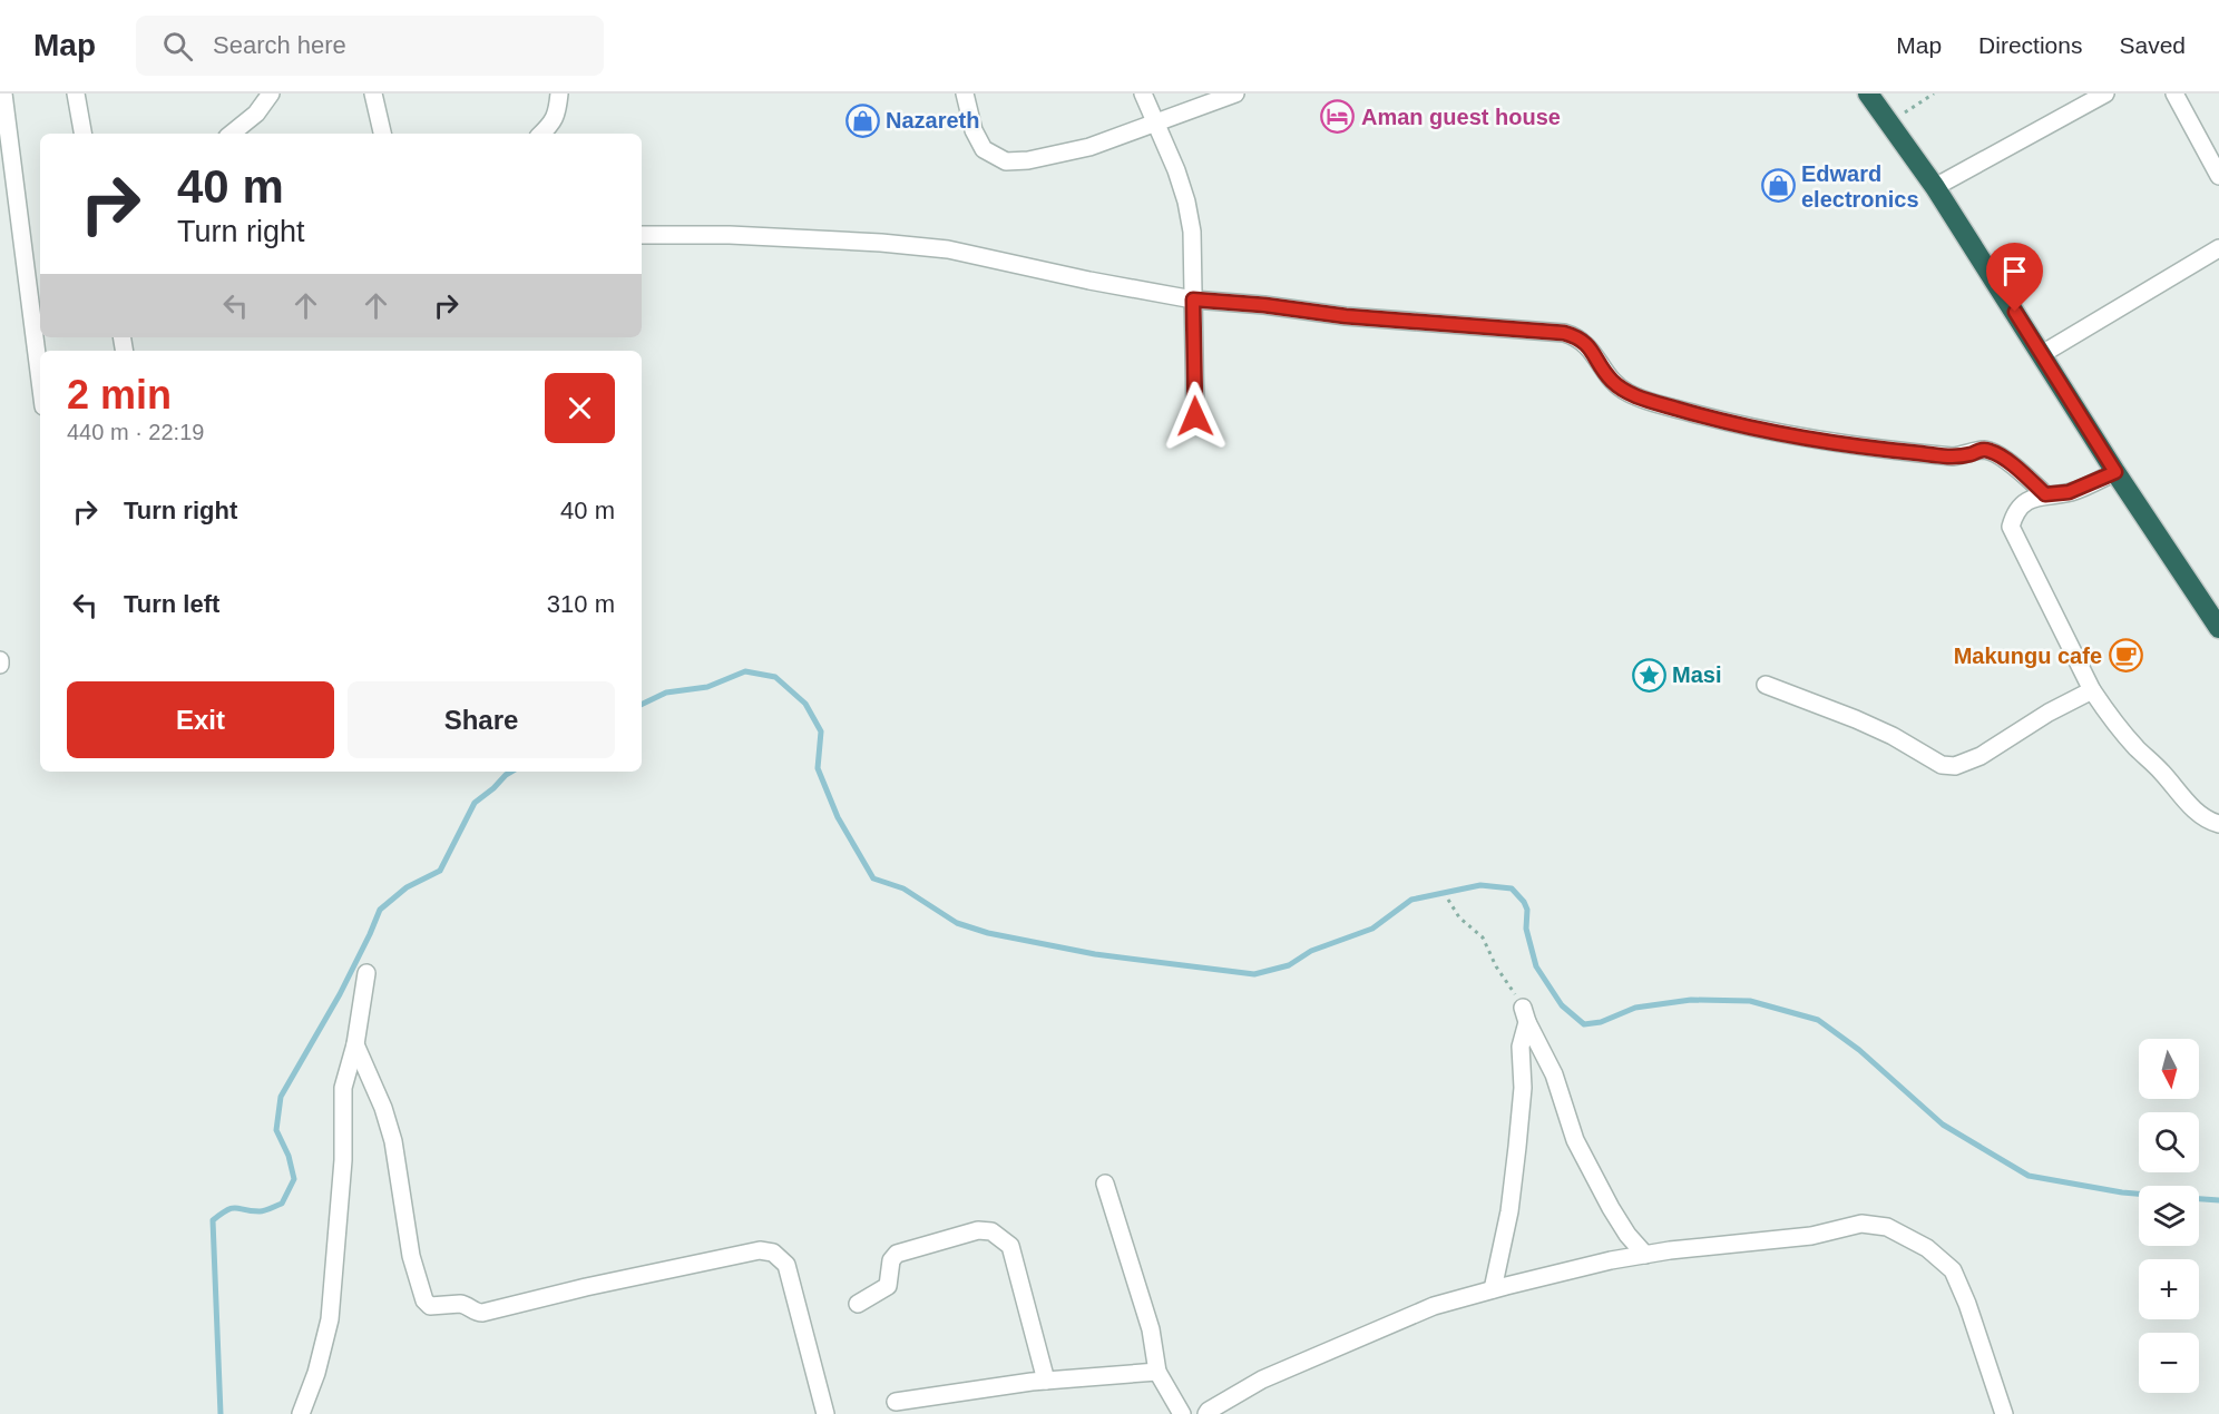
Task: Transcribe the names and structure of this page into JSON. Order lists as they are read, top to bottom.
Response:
{
  "places": {
    "hotel": ["Aman guest house"],
    "shop": ["Nazareth", "Edward electronics"],
    "cafe": ["Makungu cafe"],
    "place": ["Masi"]
  },
  "north": "bottom",
  "page": {
    "header": "Map",
    "search": "Search here",
    "nav": ["Map", "Directions", "Saved"],
    "turn": ["40 m", "Turn right"],
    "heading": ["2 min", "440 m · 22:19"],
    "list": [
      {
        "name": "Turn right",
        "value": "40 m"
      },
      {
        "name": "Turn left",
        "value": "310 m"
      }
    ],
    "buttons": ["Exit", "Share"],
    "map_buttons": ["+", "−"]
  }
}
